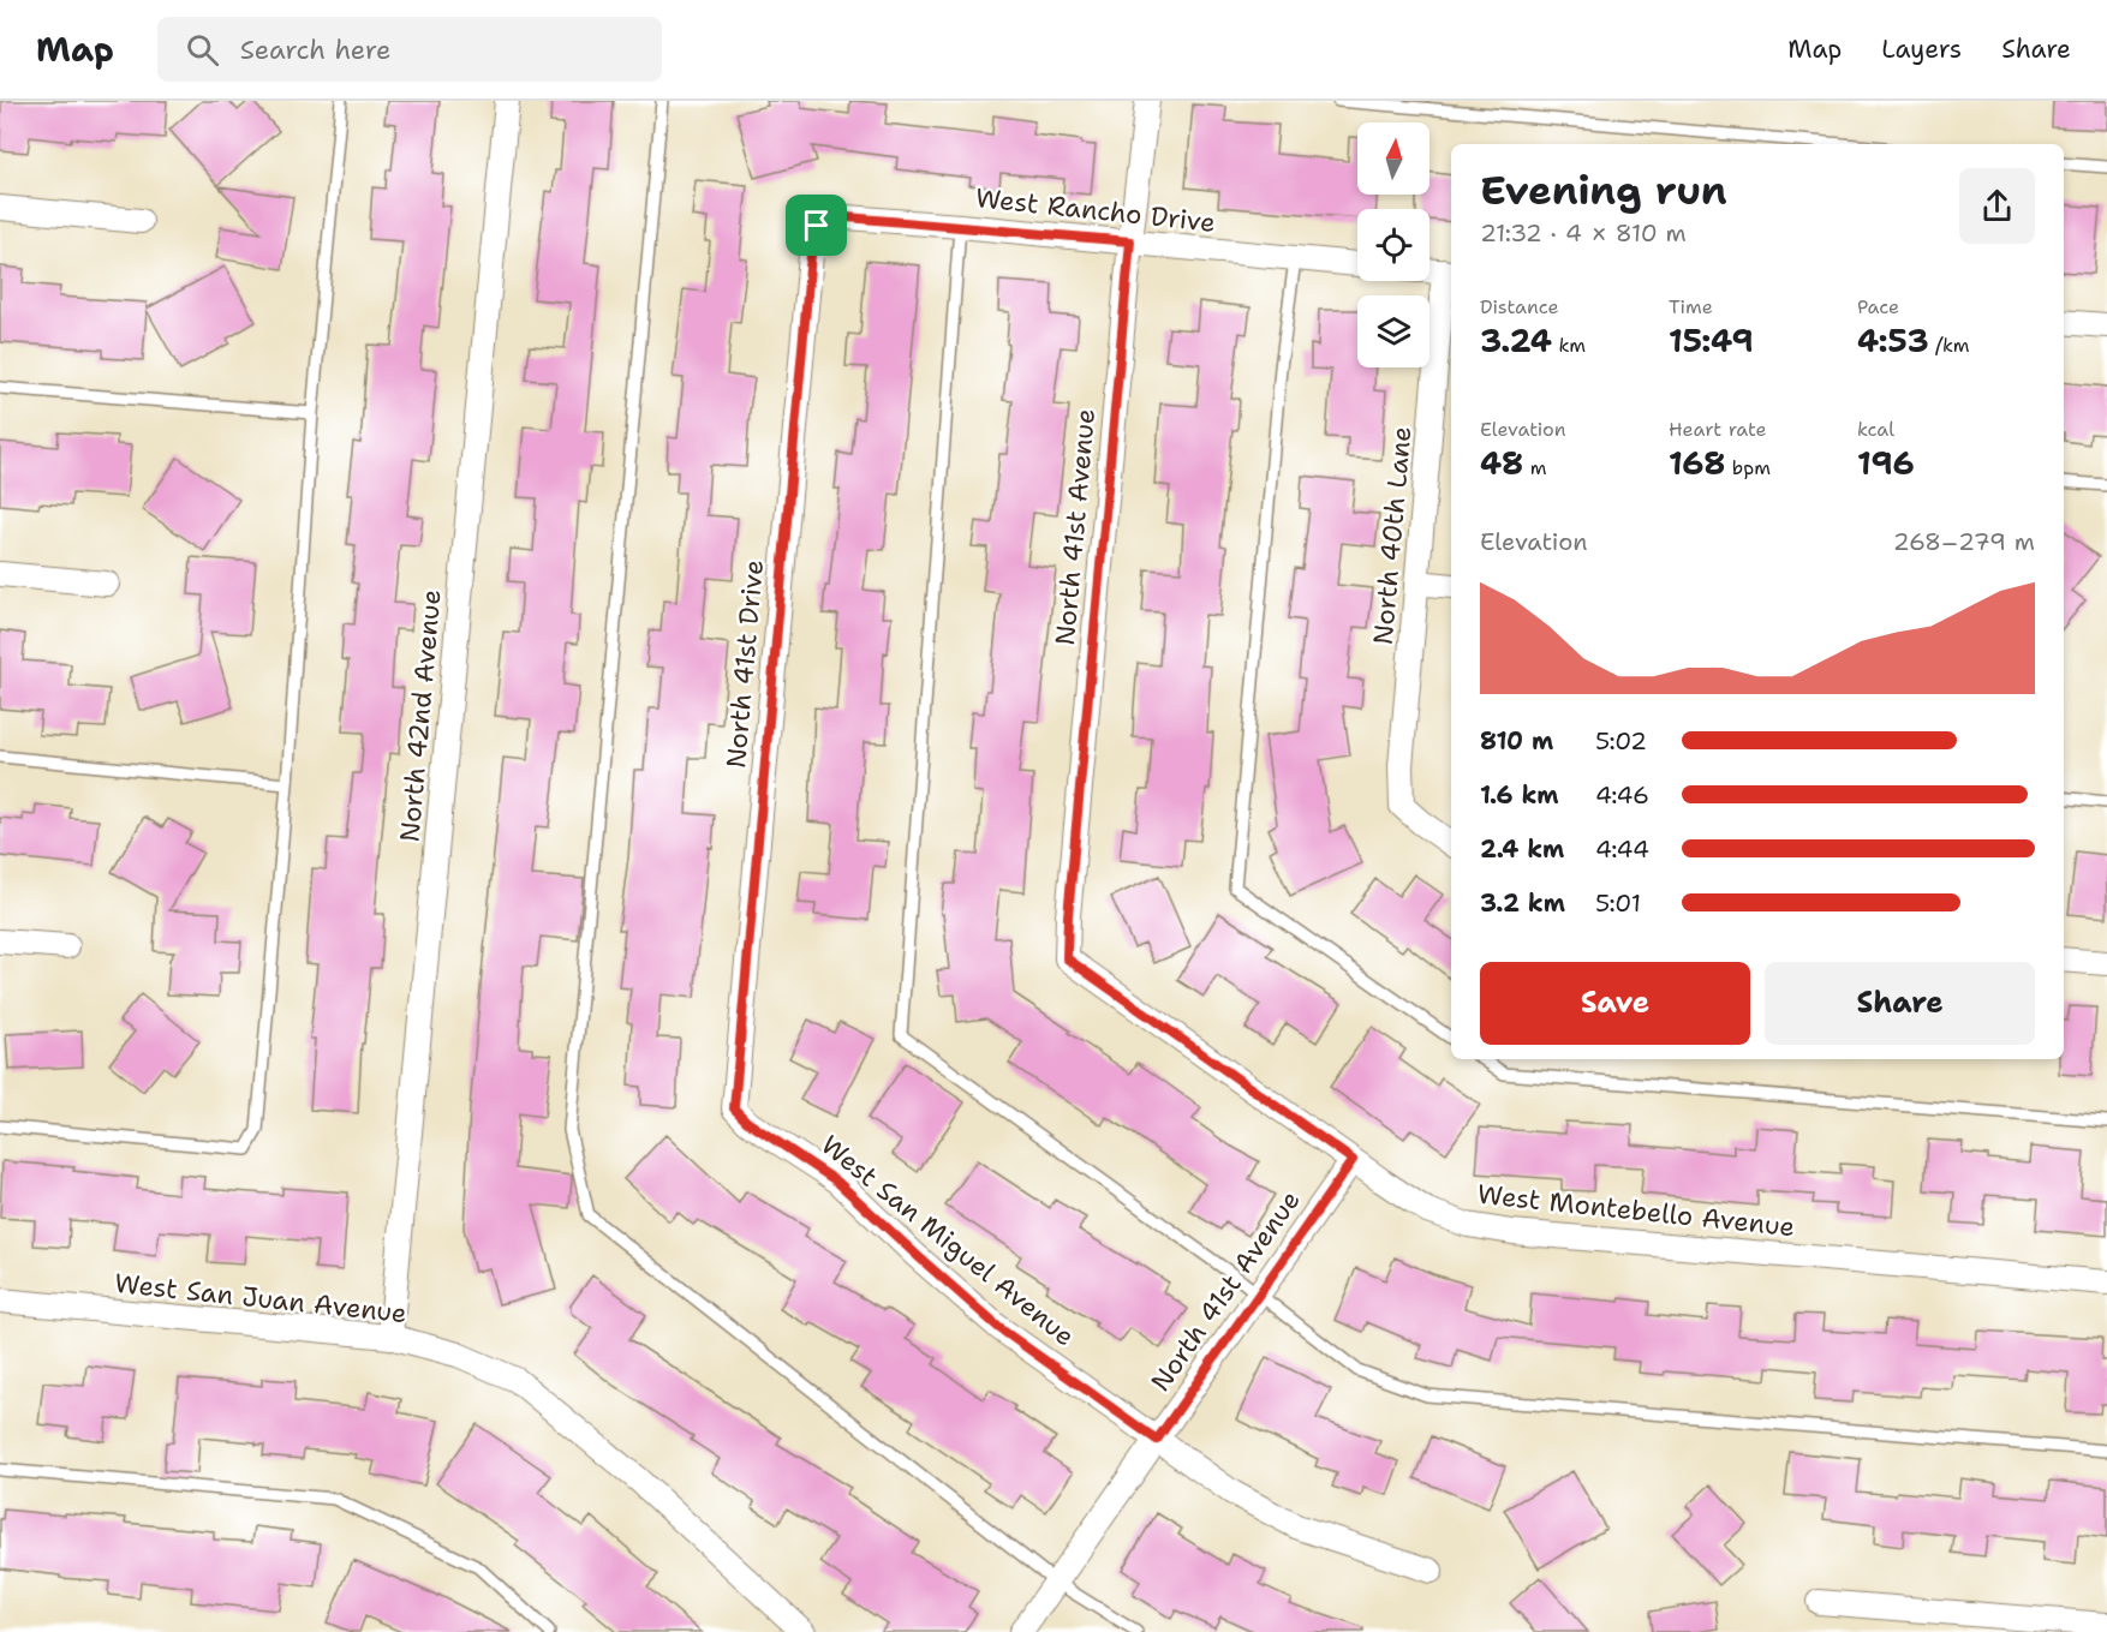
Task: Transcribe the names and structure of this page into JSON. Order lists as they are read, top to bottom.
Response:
{
  "streets": {
    "street": [
      "West Rancho Drive",
      "North 41st Avenue",
      "North 40th Lane",
      "North 41st Drive",
      "North 42nd Avenue",
      "West Montebello Avenue",
      "West San Miguel Avenue",
      "West San Juan Avenue"
    ]
  },
  "crossings": [
    ["West Rancho Drive", "North 41st Avenue"],
    ["West Rancho Drive", "North 41st Drive"],
    ["North 41st Avenue", "West Montebello Avenue"],
    ["North 41st Avenue", "West San Miguel Avenue"],
    ["North 41st Drive", "West San Miguel Avenue"],
    ["North 42nd Avenue", "West San Juan Avenue"]
  ],
  "north": "top",
  "page": {
    "header": "Map",
    "search": "Search here",
    "nav": ["Map", "Layers", "Share"],
    "heading": ["Evening run", "21:32 · 4 × 810 m"],
    "stats": [
      ["Distance", "3.24 km"],
      ["Time", "15:49"],
      ["Pace", "4:53 /km"],
      ["Elevation", "48 m"],
      ["Heart rate", "168 bpm"],
      ["kcal", "196"]
    ],
    "chart": ["Elevation", "268–279 m"],
    "list": [
      {
        "name": "810 m",
        "note": "5:02"
      },
      {
        "name": "1.6 km",
        "note": "4:46"
      },
      {
        "name": "2.4 km",
        "note": "4:44"
      },
      {
        "name": "3.2 km",
        "note": "5:01"
      }
    ],
    "buttons": ["Save", "Share"]
  }
}
